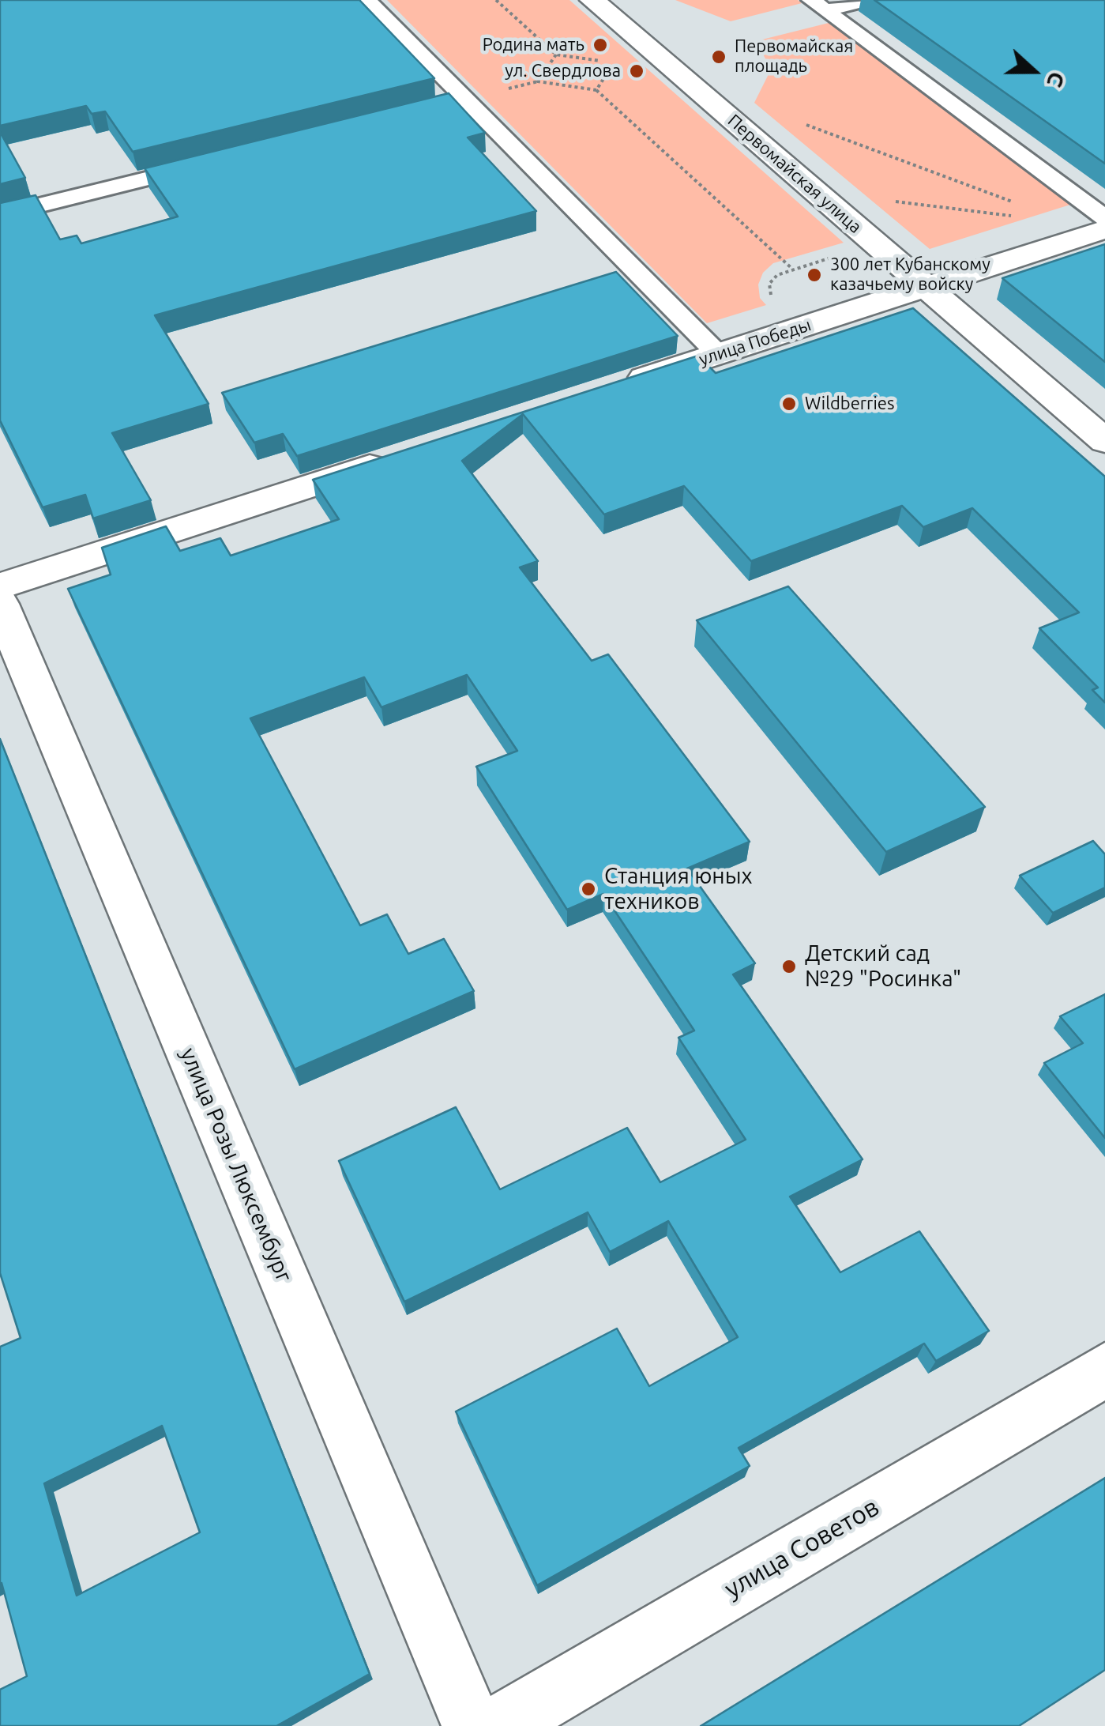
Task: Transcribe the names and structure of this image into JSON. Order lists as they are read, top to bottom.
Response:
{
  "streets": {
    "street": [
      "Первомайская улица",
      "улица Победы",
      "улица Розы Люксембург",
      "улица Советов"
    ]
  },
  "crossings": [
    ["Первомайская улица", "улица Победы"]
  ],
  "places": [
    "Родина мать",
    "Первомайская площадь",
    "ул. Свердлова",
    "300 лет Кубанскому казачьему войску",
    "Wildberries",
    "Станция юных техников",
    "Детский сад №29 \"Росинка\""
  ],
  "north": "right"
}
